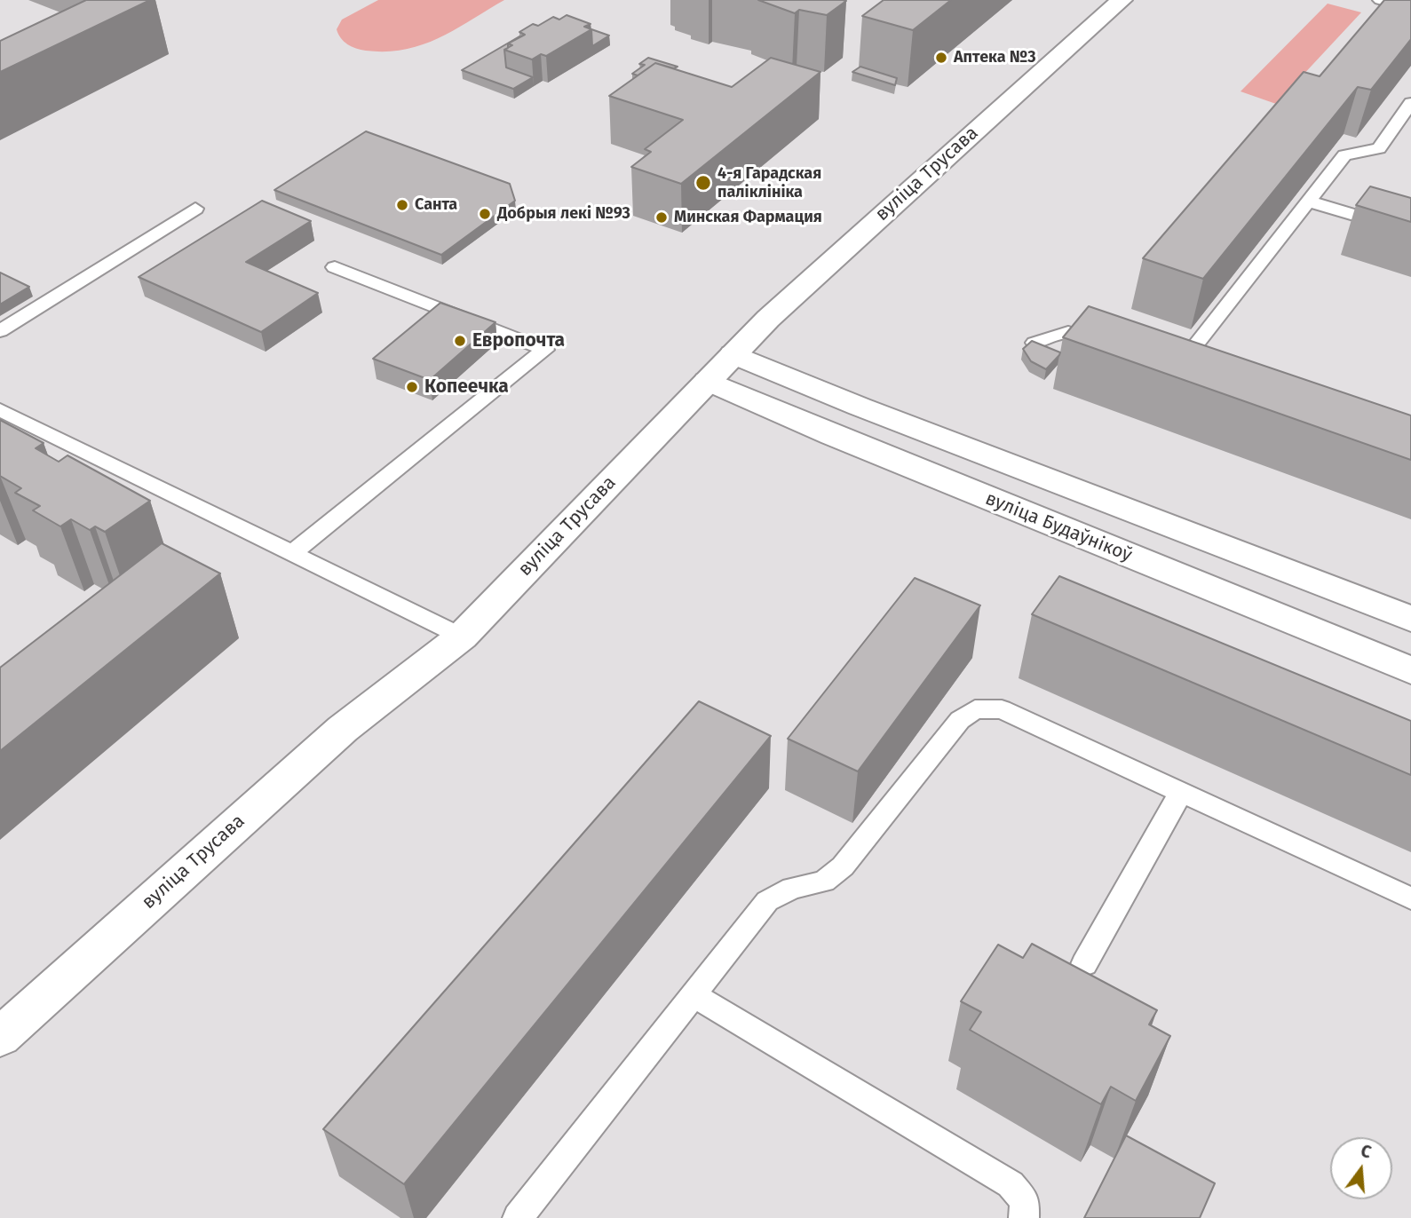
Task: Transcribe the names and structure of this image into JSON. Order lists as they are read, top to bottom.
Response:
{
  "streets": {
    "street": ["вуліца Трусава", "вуліца Будаўнікоў"]
  },
  "crossings": [
    ["вуліца Трусава", "вуліца Будаўнікоў"]
  ],
  "places": [
    "Аптека №3",
    "4-я Гарадская паліклініка",
    "Санта",
    "Добрыя лекі №93",
    "Минская Фармация",
    "Европочта",
    "Копеечка"
  ],
  "north": "top"
}
